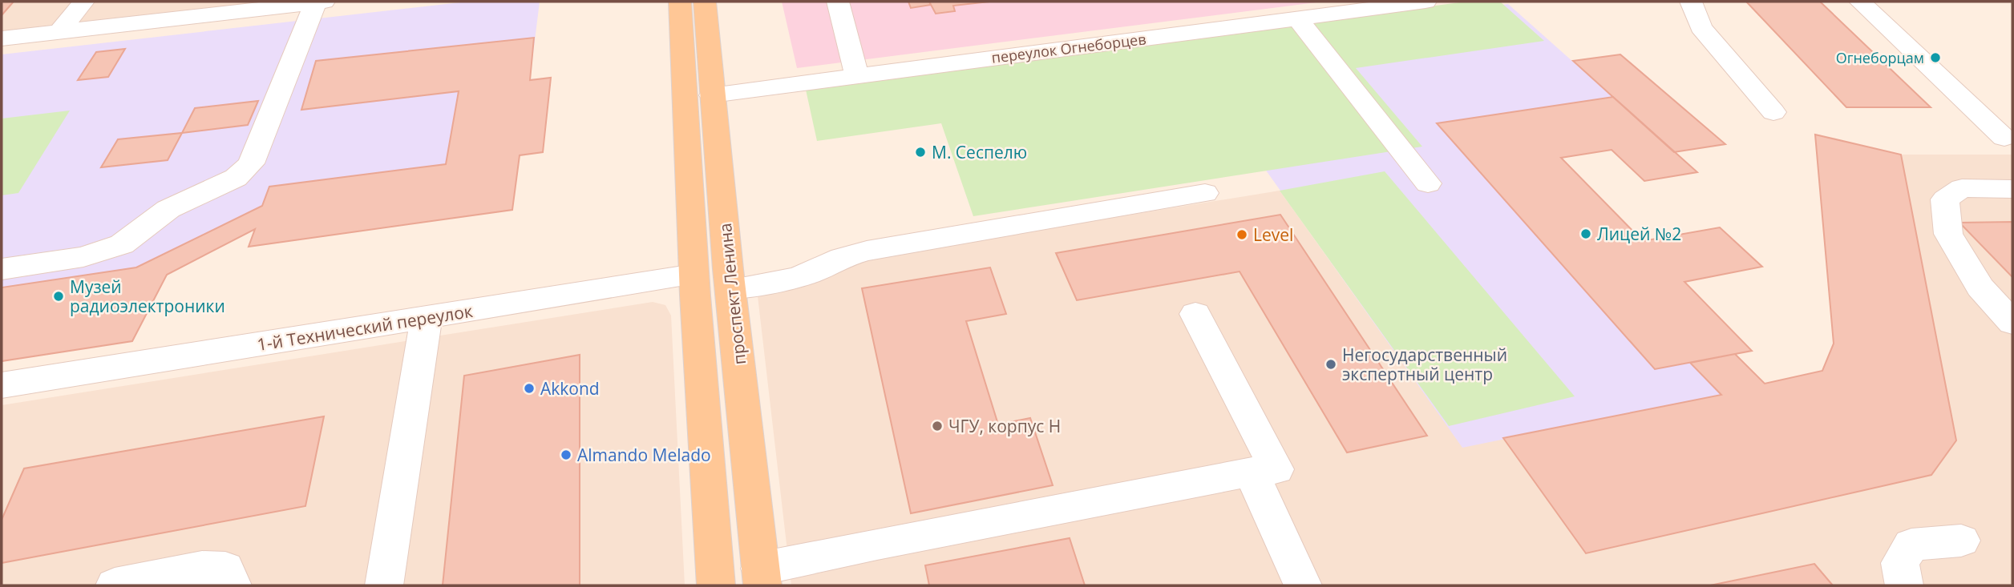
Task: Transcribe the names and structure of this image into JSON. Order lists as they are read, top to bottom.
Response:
{
  "streets": {
    "main road": ["проспект Ленина"],
    "street": ["переулок Огнеборцев", "1-й Технический переулок"]
  },
  "crossings": [
    ["переулок Огнеборцев", "проспект Ленина"],
    ["проспект Ленина", "1-й Технический переулок"]
  ],
  "places": [
    "Огнеборцам",
    "М. Сеспелю",
    "Лицей №2",
    "Level",
    "Музей радиоэлектроники",
    "Негосударственный экспертный центр",
    "Akkond",
    "ЧГУ, корпус Н",
    "Almando Melado"
  ]
}
